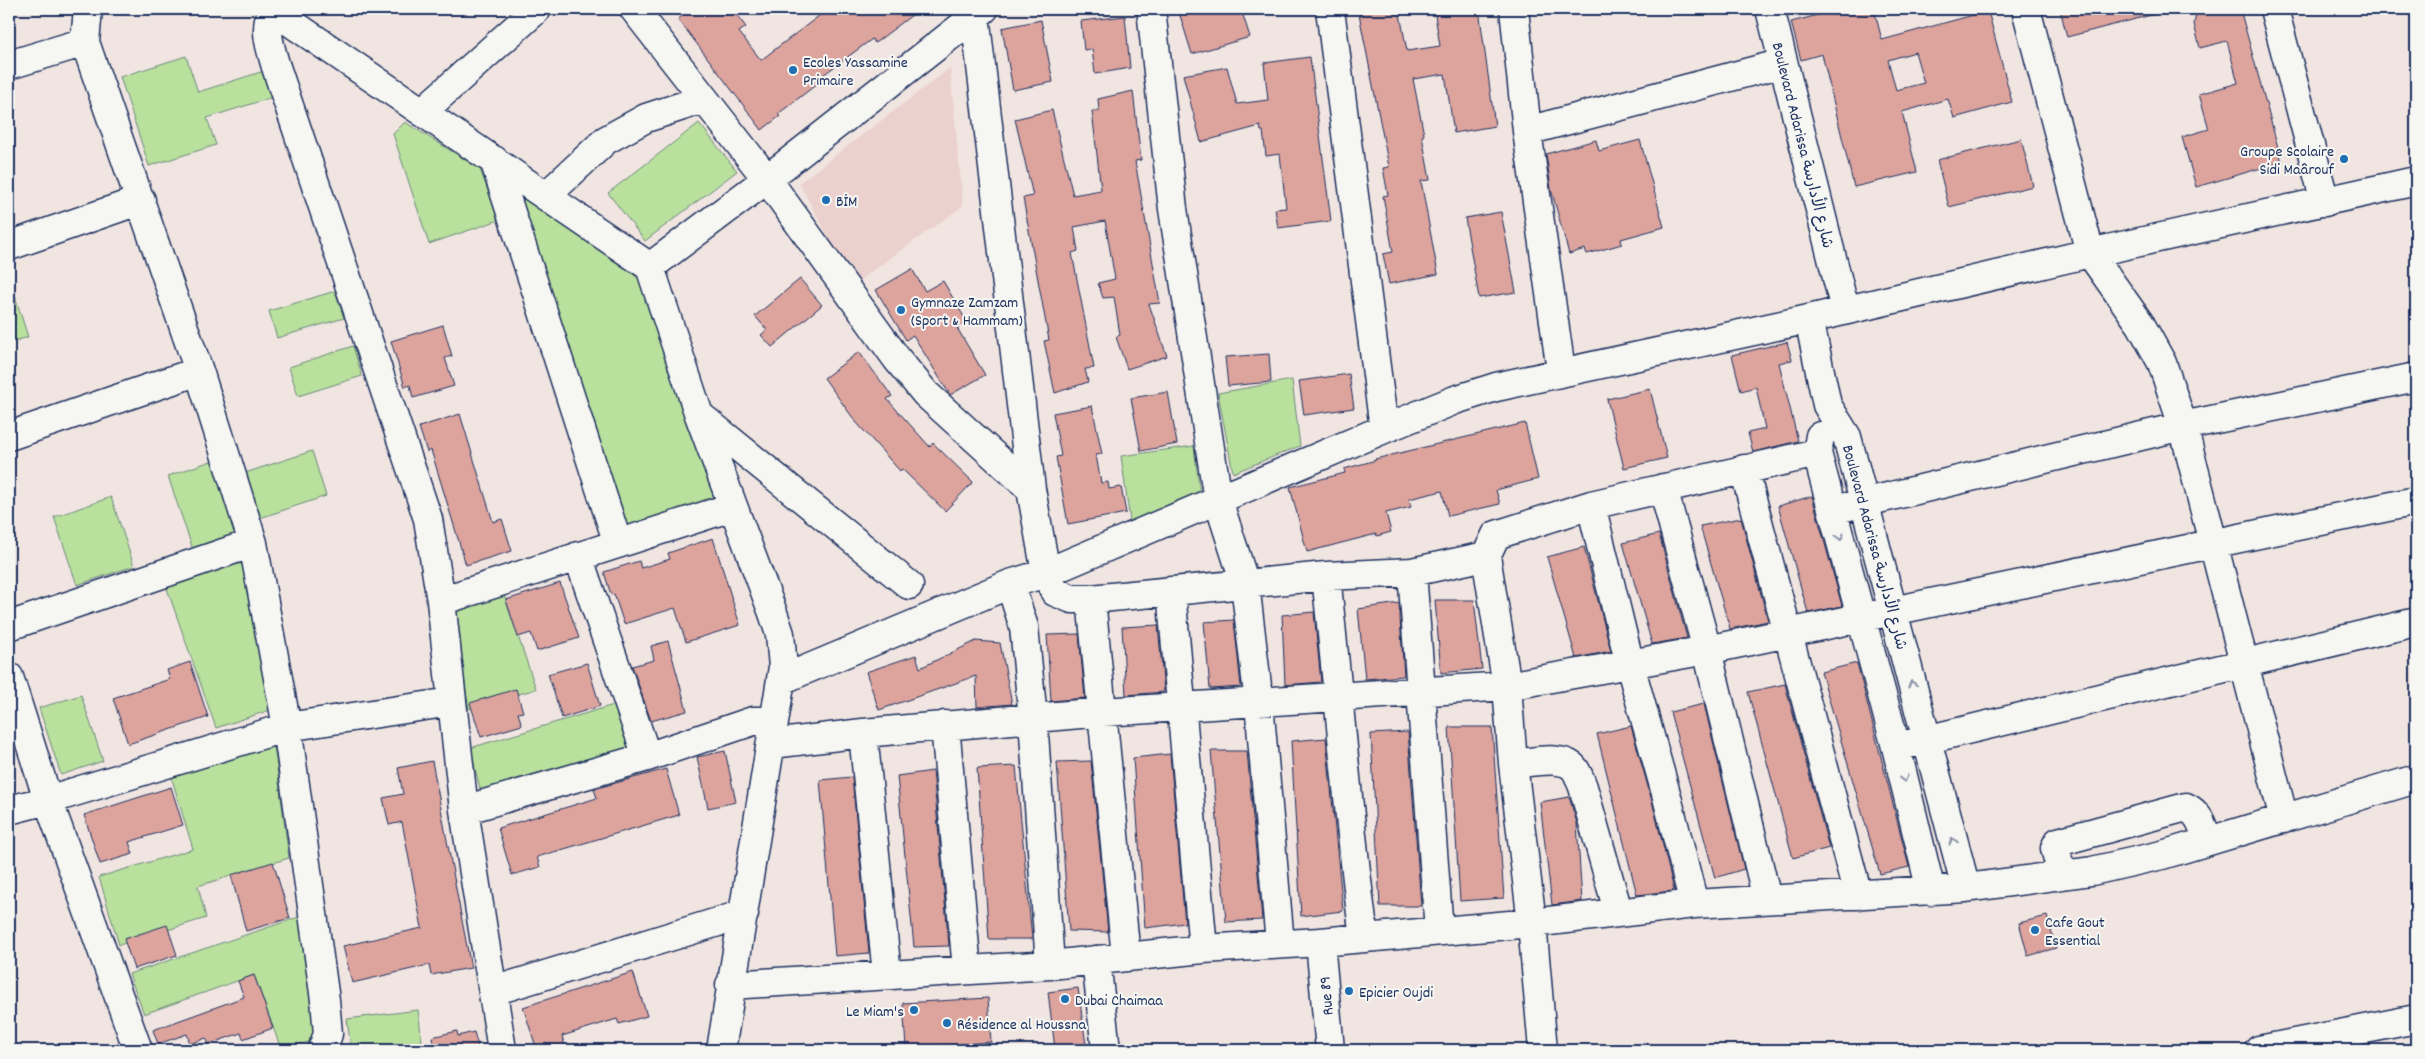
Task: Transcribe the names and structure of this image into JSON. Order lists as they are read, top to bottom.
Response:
{
  "streets": {
    "street": ["Boulevard Adarissa شارع الأدارسة", "Rue 89"]
  },
  "places": [
    "Ecoles Yassamine Primaire",
    "Groupe Scolaire Sidi Maârouf",
    "BİM",
    "Gymnaze Zamzam (Sport & Hammam)",
    "Cafe Gout Essential",
    "Epicier Oujdi",
    "Dubai Chaimaa",
    "Le Miam's",
    "Résidence al Houssna"
  ]
}
